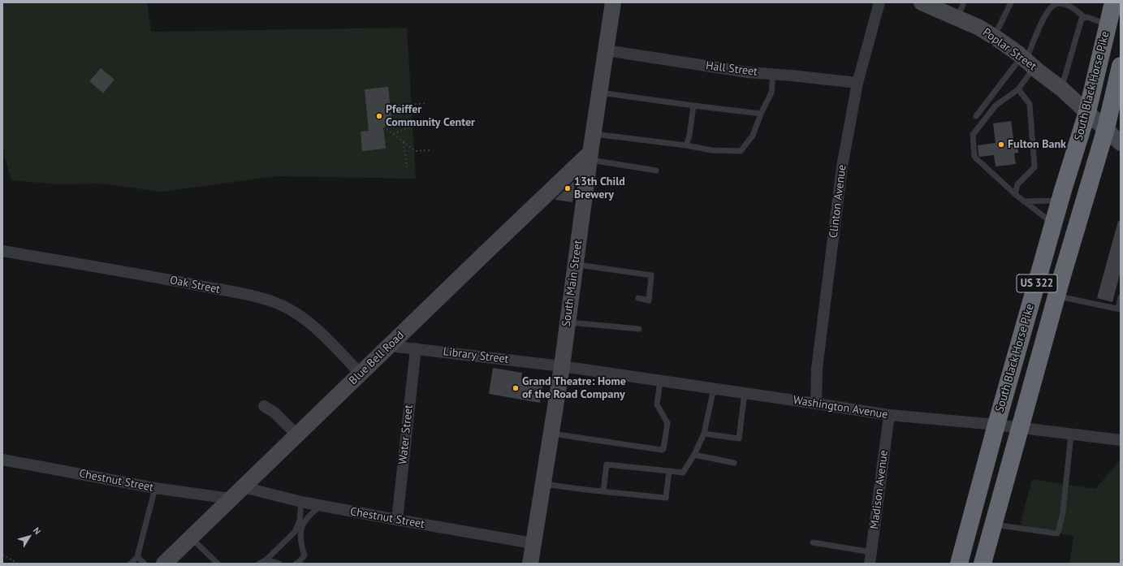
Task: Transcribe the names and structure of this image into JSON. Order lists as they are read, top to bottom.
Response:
{
  "streets": {
    "highway": ["South Black Horse Pike", "US 322"],
    "street": [
      "Poplar Street",
      "Hall Street",
      "Clinton Avenue",
      "South Main Street",
      "Oak Street",
      "Library Street",
      "Blue Bell Road",
      "Washington Avenue",
      "Water Street",
      "Chestnut Street",
      "Madison Avenue"
    ]
  },
  "crossings": [
    ["Poplar Street", "South Black Horse Pike"],
    ["Hall Street", "Clinton Avenue"],
    ["Hall Street", "South Main Street"],
    ["South Black Horse Pike", "Washington Avenue"],
    ["Clinton Avenue", "Washington Avenue"],
    ["South Main Street", "Library Street"],
    ["South Main Street", "Blue Bell Road"],
    ["South Main Street", "Washington Avenue"],
    ["South Main Street", "Chestnut Street"],
    ["Oak Street", "Blue Bell Road"],
    ["Library Street", "Blue Bell Road"],
    ["Library Street", "Washington Avenue"],
    ["Library Street", "Water Street"],
    ["Blue Bell Road", "Chestnut Street"],
    ["Washington Avenue", "Madison Avenue"],
    ["Water Street", "Chestnut Street"]
  ],
  "places": [
    "Pfeiffer Community Center",
    "Fulton Bank",
    "13th Child Brewery",
    "Grand Theatre: Home of the Road Company"
  ],
  "north": "top right"
}
